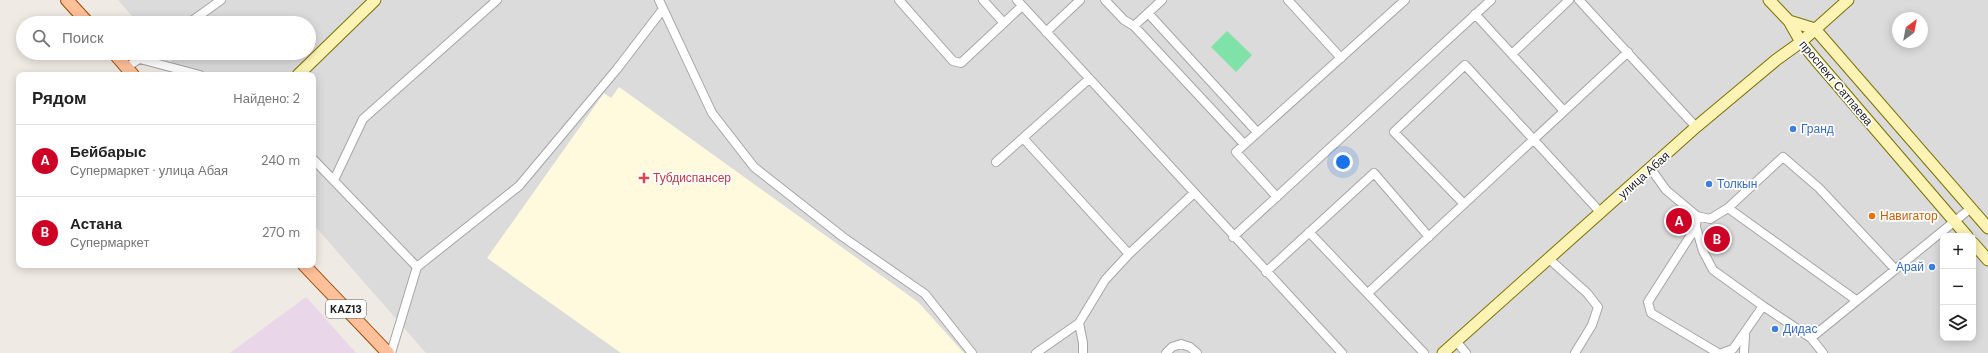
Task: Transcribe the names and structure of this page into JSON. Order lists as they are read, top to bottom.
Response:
{
  "streets": {
    "main road": ["KAZ13"],
    "street": ["проспект Сатпаева", "улица Абая"]
  },
  "crossings": [
    ["проспект Сатпаева", "улица Абая"]
  ],
  "places": {
    "other": [
      "Гранд",
      "Толкын",
      "Навигатор",
      "Арай",
      "Дидас"
    ],
    "health": ["Тубдиспансер"]
  },
  "north": "top right",
  "page": {
    "search": "Поиск",
    "heading": ["Рядом", "Найдено: 2"],
    "list": [
      {
        "mark": "A",
        "name": "Бейбарыс",
        "note": "Супермаркет · улица Абая",
        "value": "240 m"
      },
      {
        "mark": "B",
        "name": "Астана",
        "note": "Супермаркет",
        "value": "270 m"
      }
    ],
    "pins": ["A", "B"],
    "map_buttons": ["+", "−"]
  }
}
